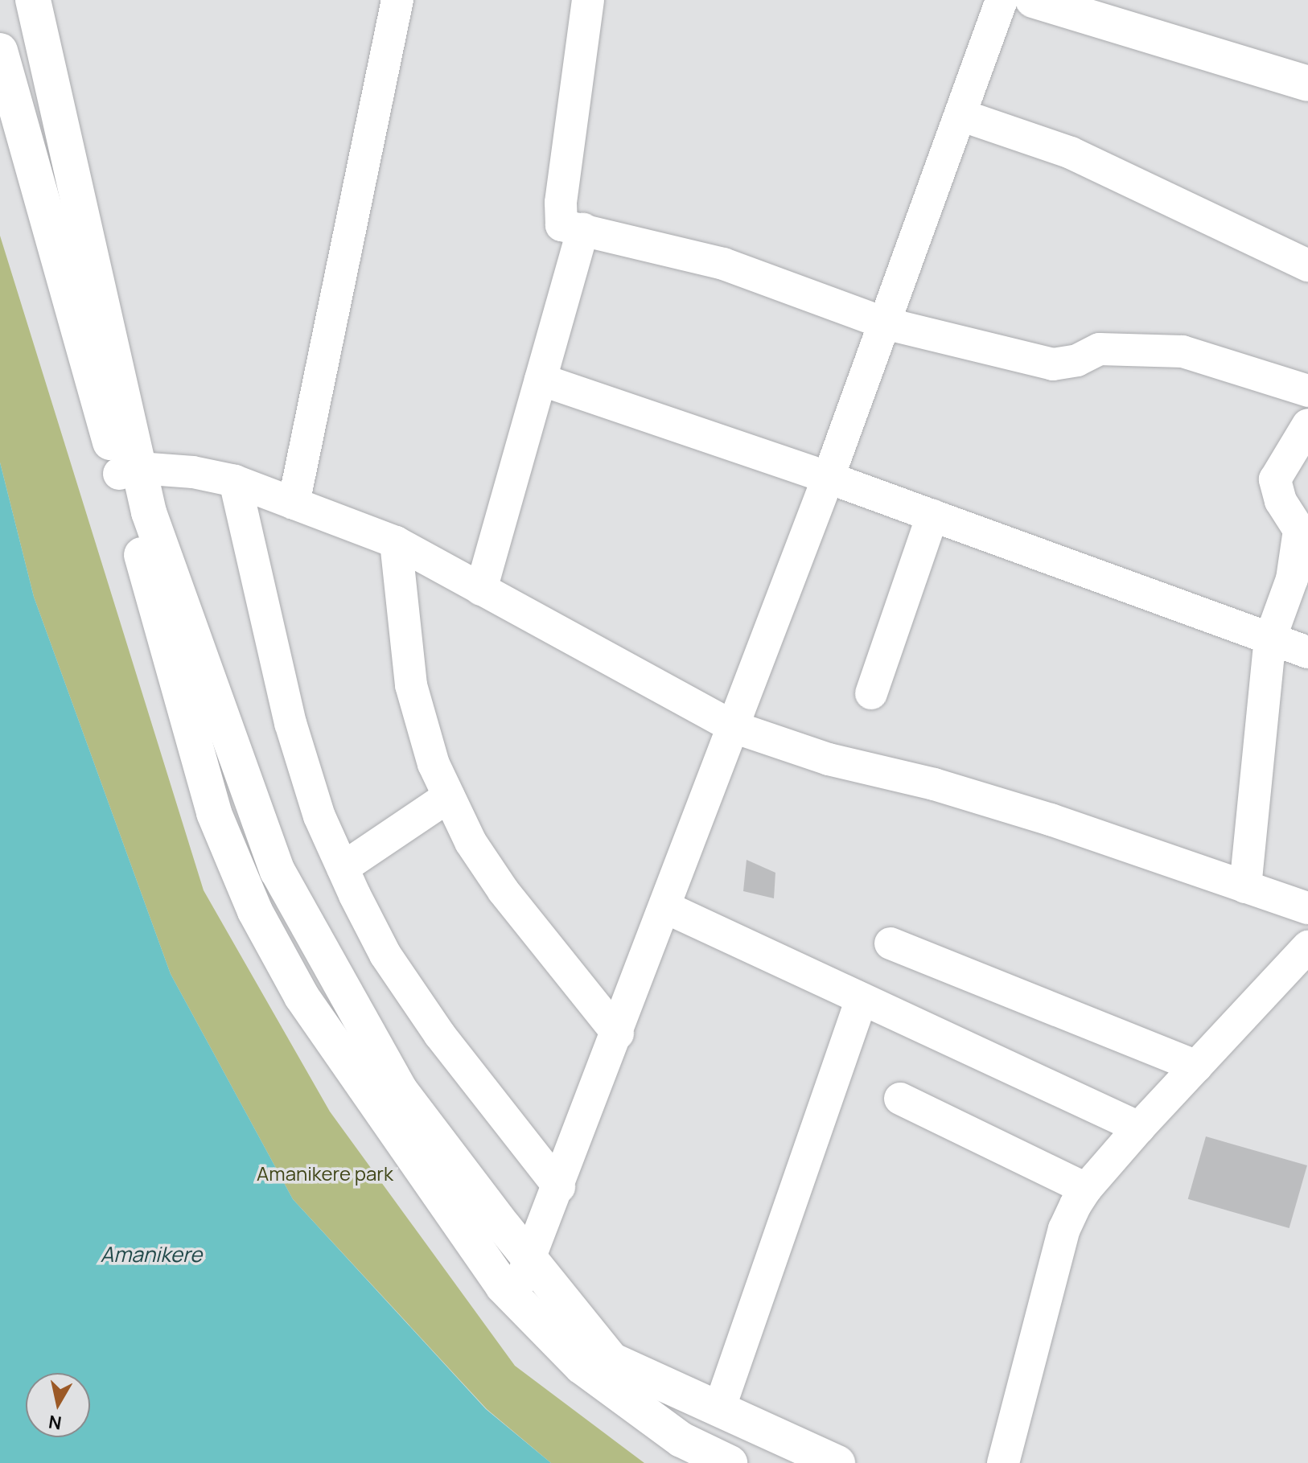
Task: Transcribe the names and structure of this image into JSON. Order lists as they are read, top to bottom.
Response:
{
  "water": ["Amanikere"],
  "parks": ["Amanikere park"],
  "north": "bottom"
}
